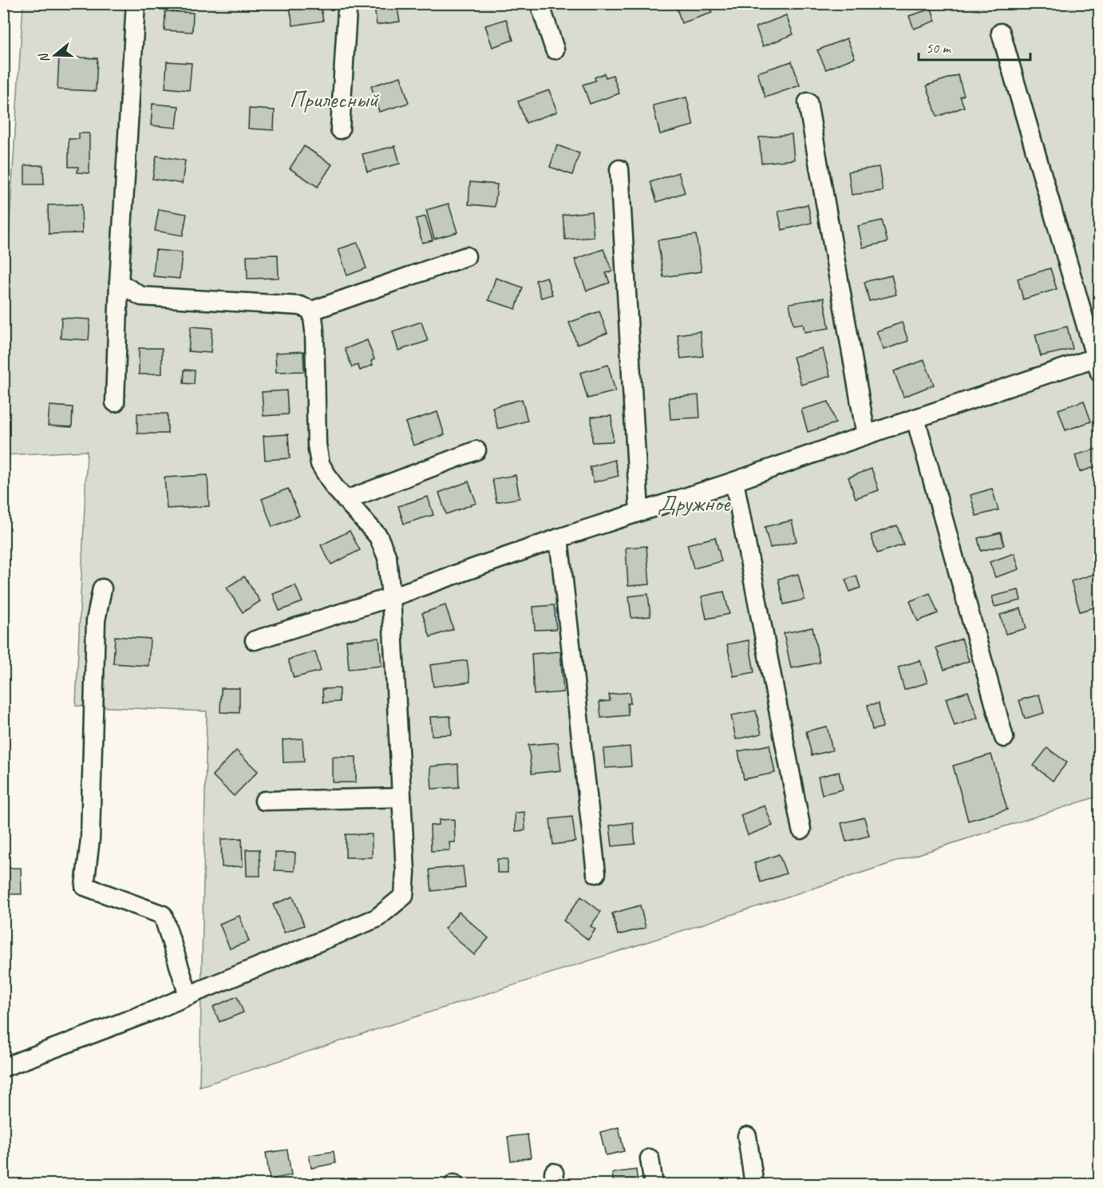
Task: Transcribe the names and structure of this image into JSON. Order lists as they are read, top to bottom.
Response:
{
  "parks": ["Прилесный", "Дружное"],
  "scale_bar": "50 m",
  "north": "left"
}
